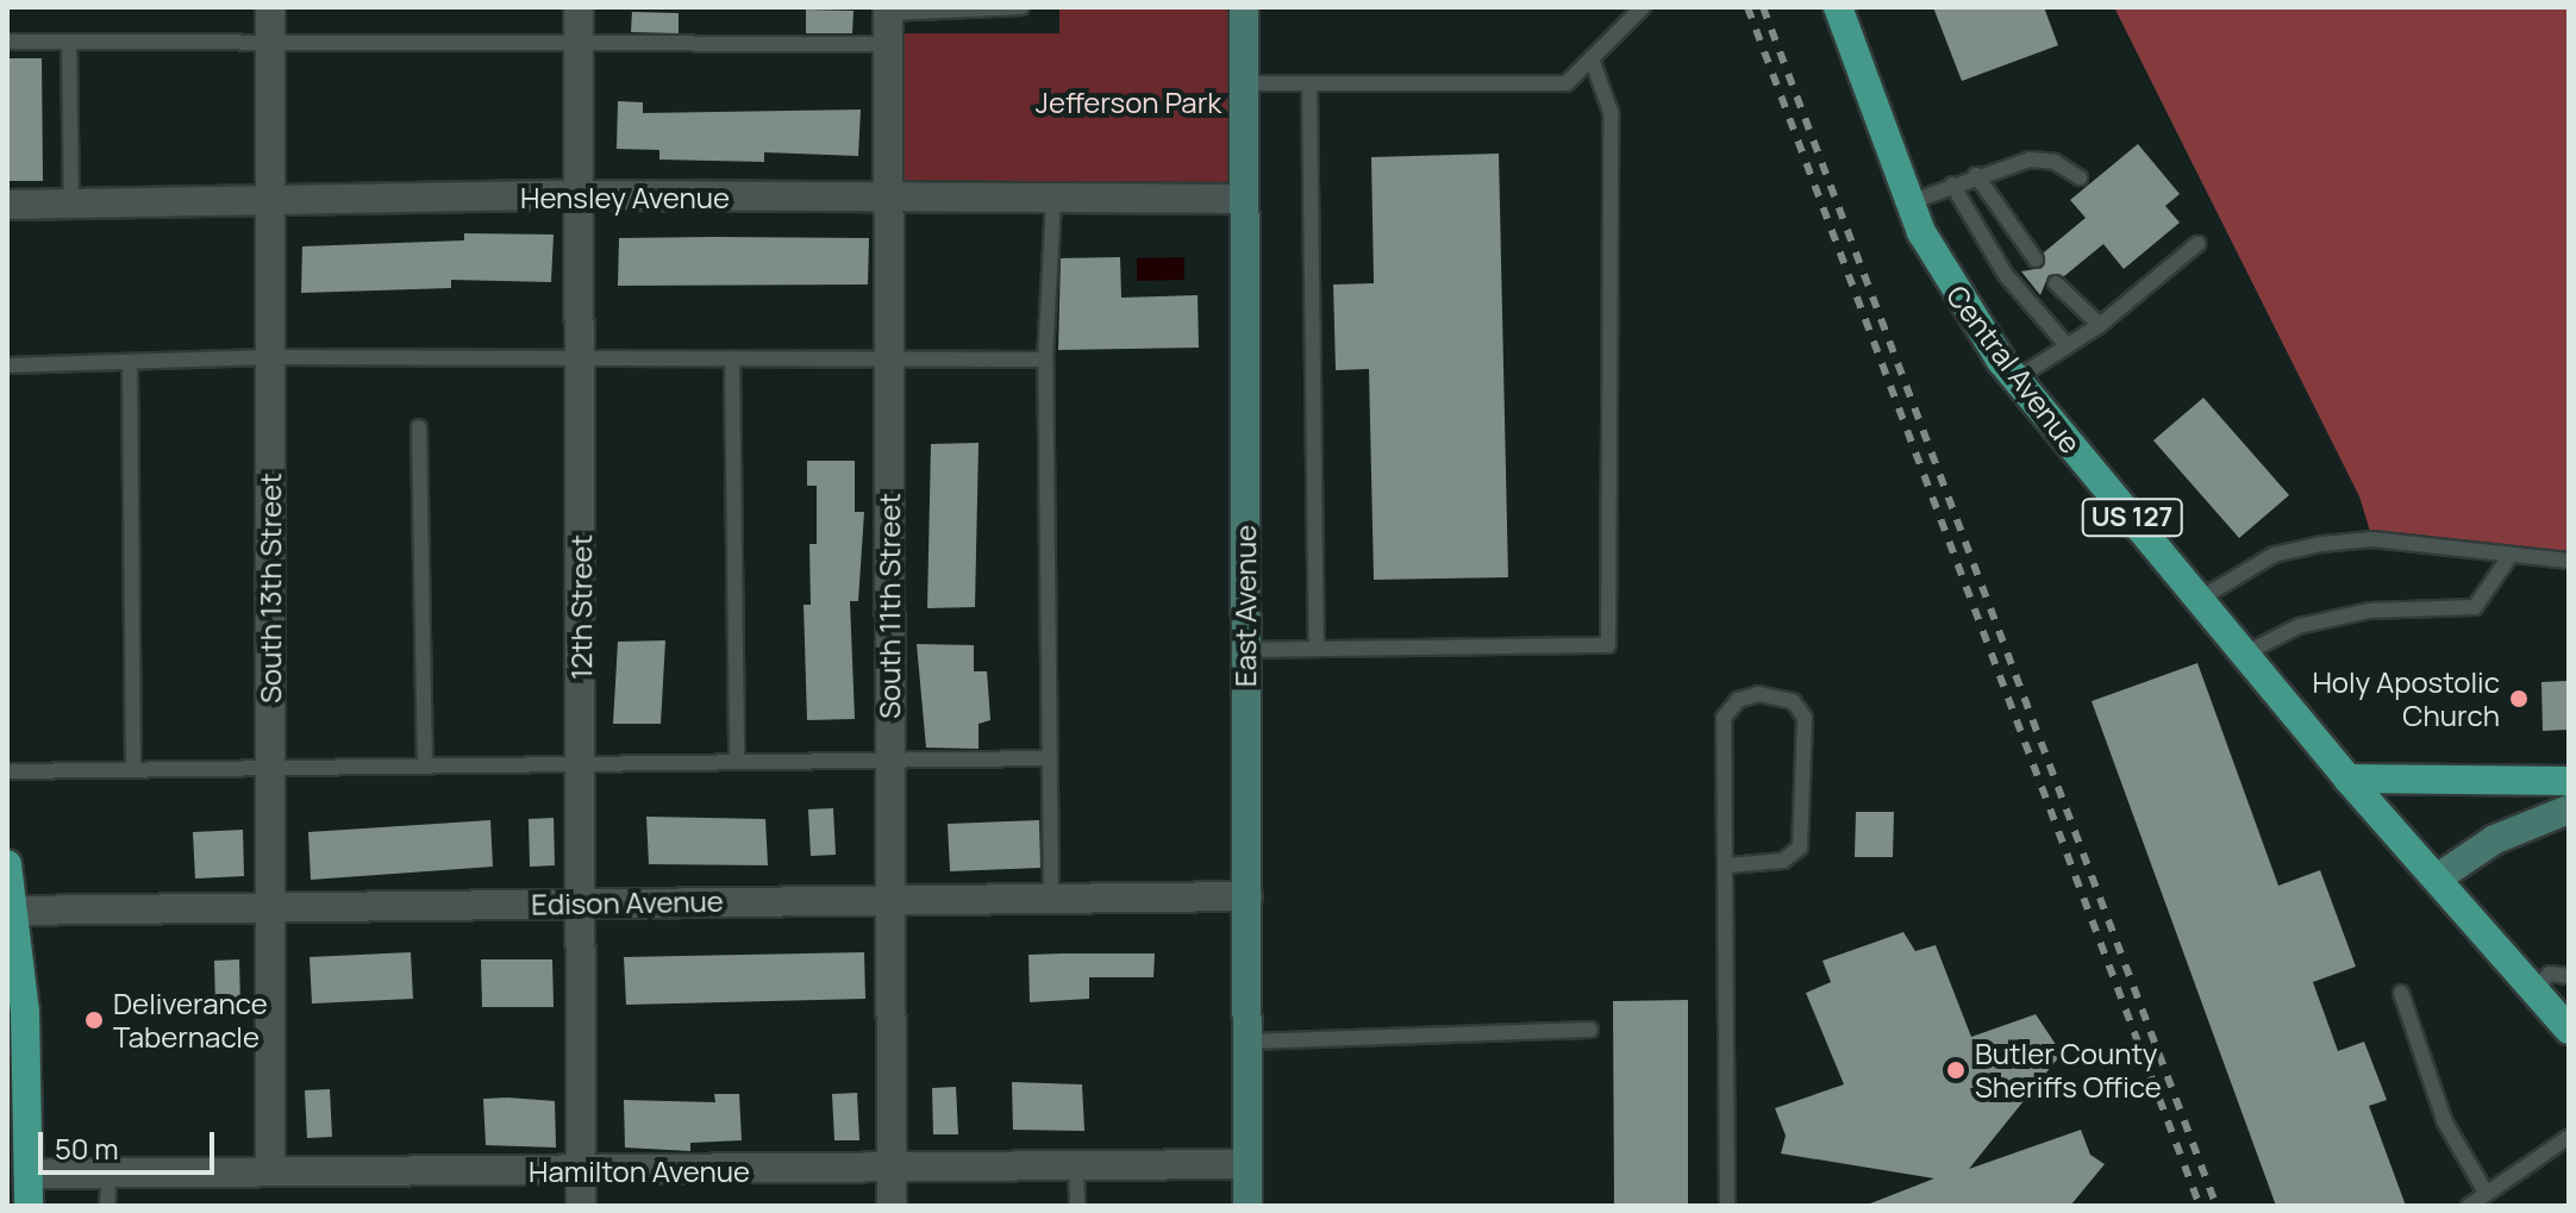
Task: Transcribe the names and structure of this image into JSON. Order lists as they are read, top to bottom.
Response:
{
  "streets": {
    "main road": ["Central Avenue", "US 127"],
    "street": [
      "Hensley Avenue",
      "South 13th Street",
      "South 11th Street",
      "East Avenue",
      "12th Street",
      "Edison Avenue",
      "Hamilton Avenue"
    ]
  },
  "crossings": [
    ["Hensley Avenue", "South 13th Street"],
    ["Hensley Avenue", "South 11th Street"],
    ["Hensley Avenue", "East Avenue"],
    ["Hensley Avenue", "12th Street"],
    ["South 13th Street", "Edison Avenue"],
    ["South 13th Street", "Hamilton Avenue"],
    ["South 11th Street", "Edison Avenue"],
    ["South 11th Street", "Hamilton Avenue"],
    ["East Avenue", "Edison Avenue"],
    ["East Avenue", "Hamilton Avenue"],
    ["12th Street", "Edison Avenue"],
    ["12th Street", "Hamilton Avenue"]
  ],
  "parks": ["Jefferson Park"],
  "places": ["Holy Apostolic Church", "Deliverance Tabernacle", "Butler County Sheriffs Office"],
  "scale_bar": "50 m"
}
